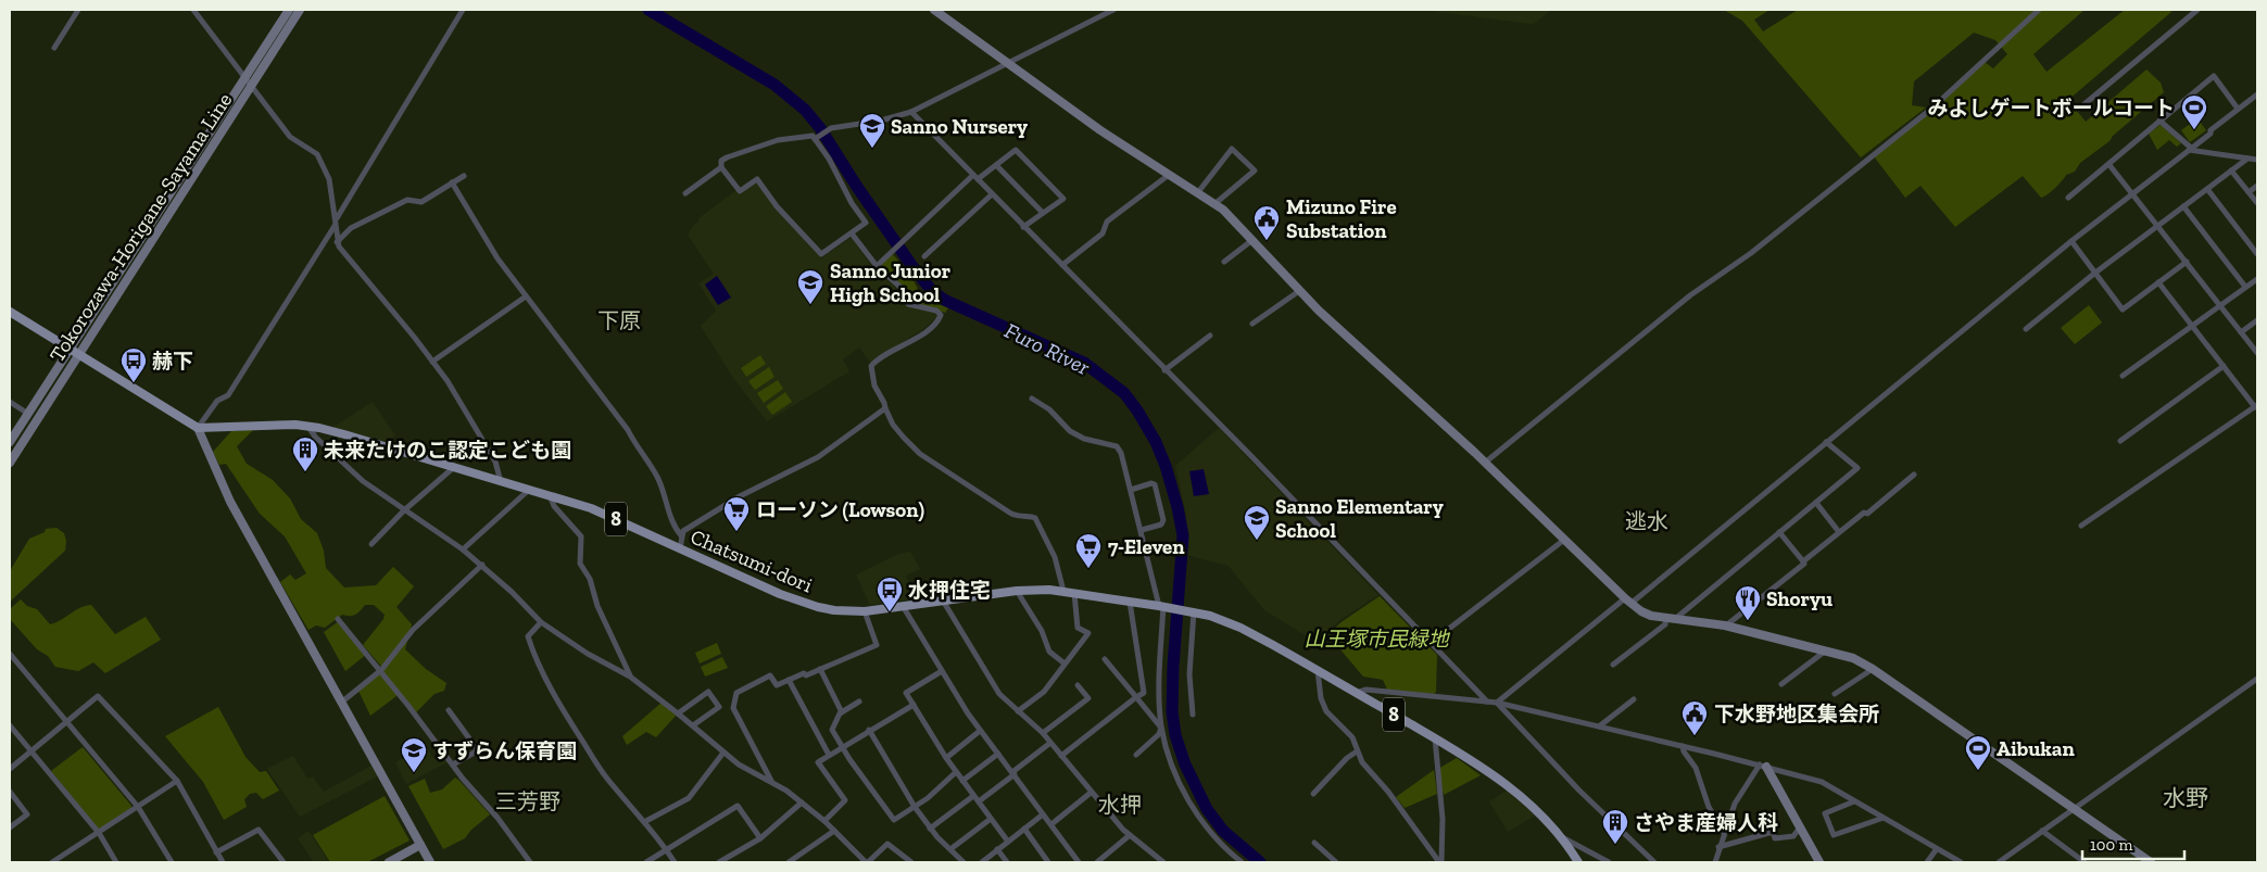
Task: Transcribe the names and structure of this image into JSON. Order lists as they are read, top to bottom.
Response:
{
  "streets": {
    "main road": ["8", "Chatsumi-dori"],
    "street": ["Tokorozawa-Horigane-Sayama Line"]
  },
  "districts": [
    "下原",
    "逃水",
    "水野",
    "三芳野",
    "水押"
  ],
  "water": ["Furo River"],
  "parks": ["山王塚市民緑地"],
  "places": {
    "sports": ["みよしゲートボールコート", "Aibukan"],
    "school or university": [
      "Sanno Nursery",
      "Sanno Junior High School",
      "Sanno Elementary School",
      "すずらん保育園"
    ],
    "public building": ["Mizuno Fire Substation", "下水野地区集会所"],
    "bus stop": ["赫下", "水押住宅"],
    "building": ["未来たけのこ認定こども園", "さやま産婦人科"],
    "supermarket": ["ローソン (Lowson)", "7-Eleven"],
    "restaurant": ["Shoryu"]
  },
  "scale_bar": "100 m"
}
